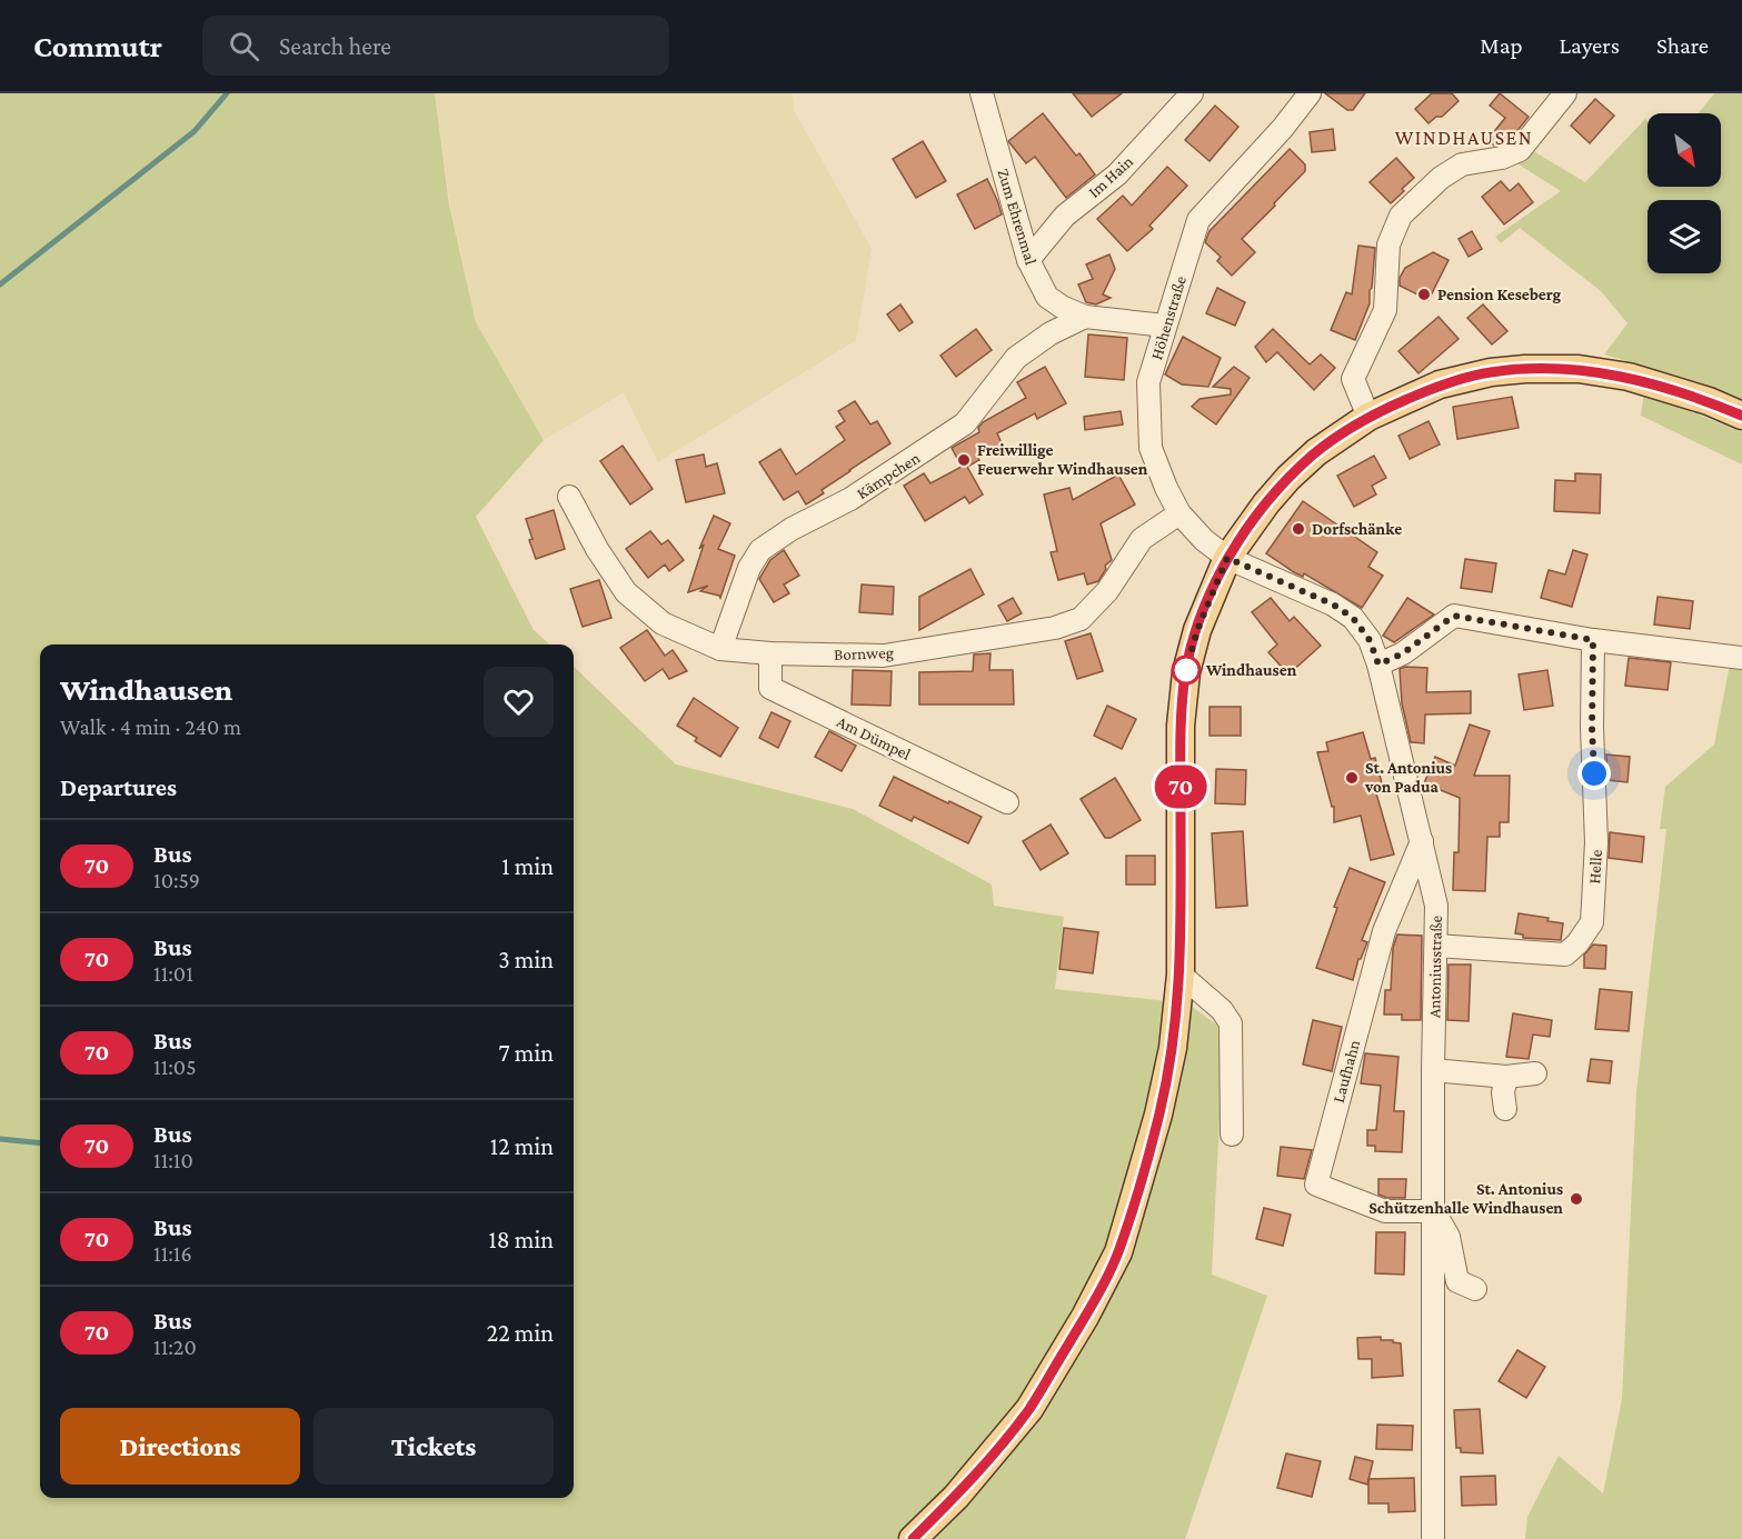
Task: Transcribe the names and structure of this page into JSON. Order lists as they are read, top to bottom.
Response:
{
  "streets": {
    "street": [
      "Im Hain",
      "Zum Ehrenmal",
      "Höhenstraße",
      "Kämpchen",
      "Bornweg",
      "Am Dümpel",
      "Helle",
      "Antoniusstraße",
      "Laufhahn"
    ]
  },
  "crossings": [
    ["Im Hain", "Zum Ehrenmal"],
    ["Zum Ehrenmal", "Höhenstraße"],
    ["Zum Ehrenmal", "Kämpchen"],
    ["Höhenstraße", "Bornweg"],
    ["Höhenstraße", "Antoniusstraße"],
    ["Kämpchen", "Bornweg"],
    ["Bornweg", "Am Dümpel"],
    ["Helle", "Antoniusstraße"],
    ["Antoniusstraße", "Laufhahn"]
  ],
  "districts": ["WINDHAUSEN"],
  "places": [
    "Pension Keseberg",
    "Freiwillige Feuerwehr Windhausen",
    "Dorfschänke",
    "Windhausen",
    "St. Antonius von Padua",
    "St. Antonius Schützenhalle Windhausen"
  ],
  "lines": ["bus line 70"],
  "north": "bottom right",
  "page": {
    "header": "Commutr",
    "search": "Search here",
    "nav": ["Map", "Layers", "Share"],
    "on_map": "70",
    "heading": [
      ["Windhausen", "Walk · 4 min · 240 m"],
      "Departures"
    ],
    "list": [
      {
        "mark": "70",
        "name": "Bus",
        "note": "10:59",
        "value": "1 min"
      },
      {
        "mark": "70",
        "name": "Bus",
        "note": "11:01",
        "value": "3 min"
      },
      {
        "mark": "70",
        "name": "Bus",
        "note": "11:05",
        "value": "7 min"
      },
      {
        "mark": "70",
        "name": "Bus",
        "note": "11:10",
        "value": "12 min"
      },
      {
        "mark": "70",
        "name": "Bus",
        "note": "11:16",
        "value": "18 min"
      },
      {
        "mark": "70",
        "name": "Bus",
        "note": "11:20",
        "value": "22 min"
      }
    ],
    "buttons": ["Directions", "Tickets"]
  }
}
